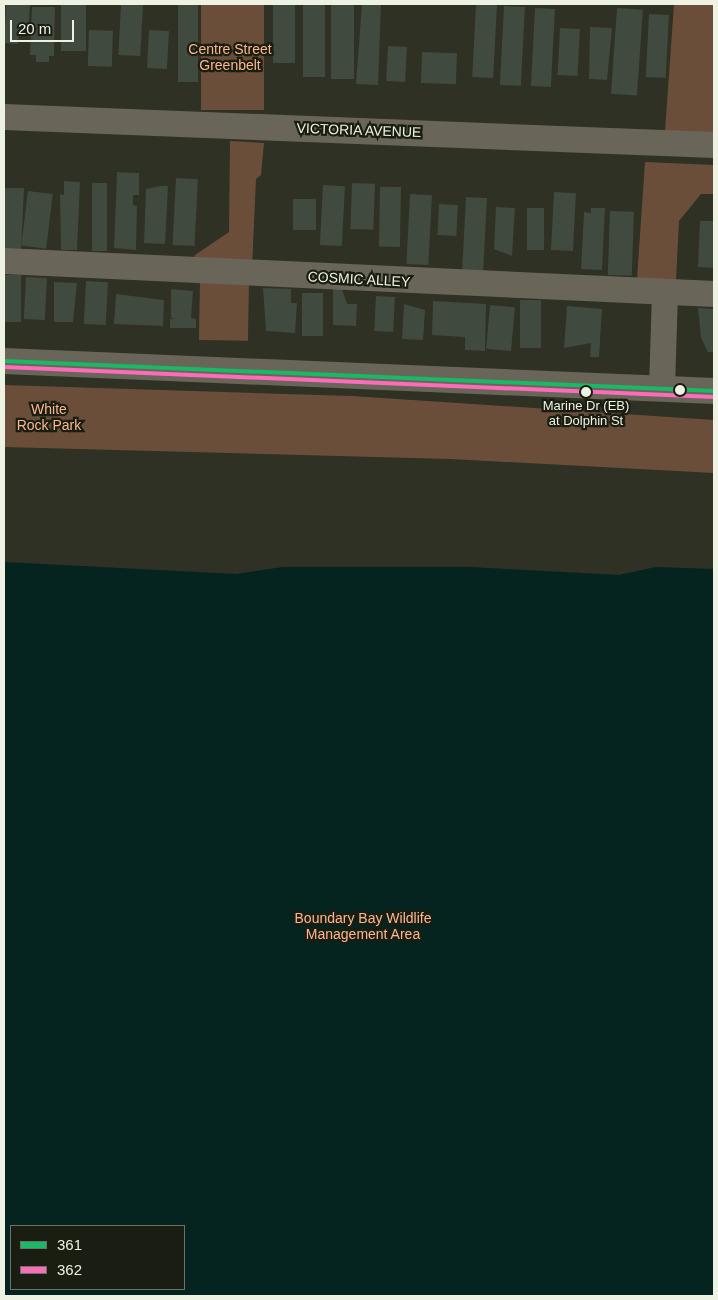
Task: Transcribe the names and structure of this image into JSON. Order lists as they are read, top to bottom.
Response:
{
  "streets": {
    "street": ["VICTORIA AVENUE", "COSMIC ALLEY"]
  },
  "parks": ["Centre Street Greenbelt", "White Rock Park", "Boundary Bay Wildlife Management Area"],
  "places": ["Marine Dr (EB) at Dolphin St"],
  "lines": ["transit line 361", "transit line 362"],
  "legend": ["361", "362"],
  "scale_bar": "20 m"
}
